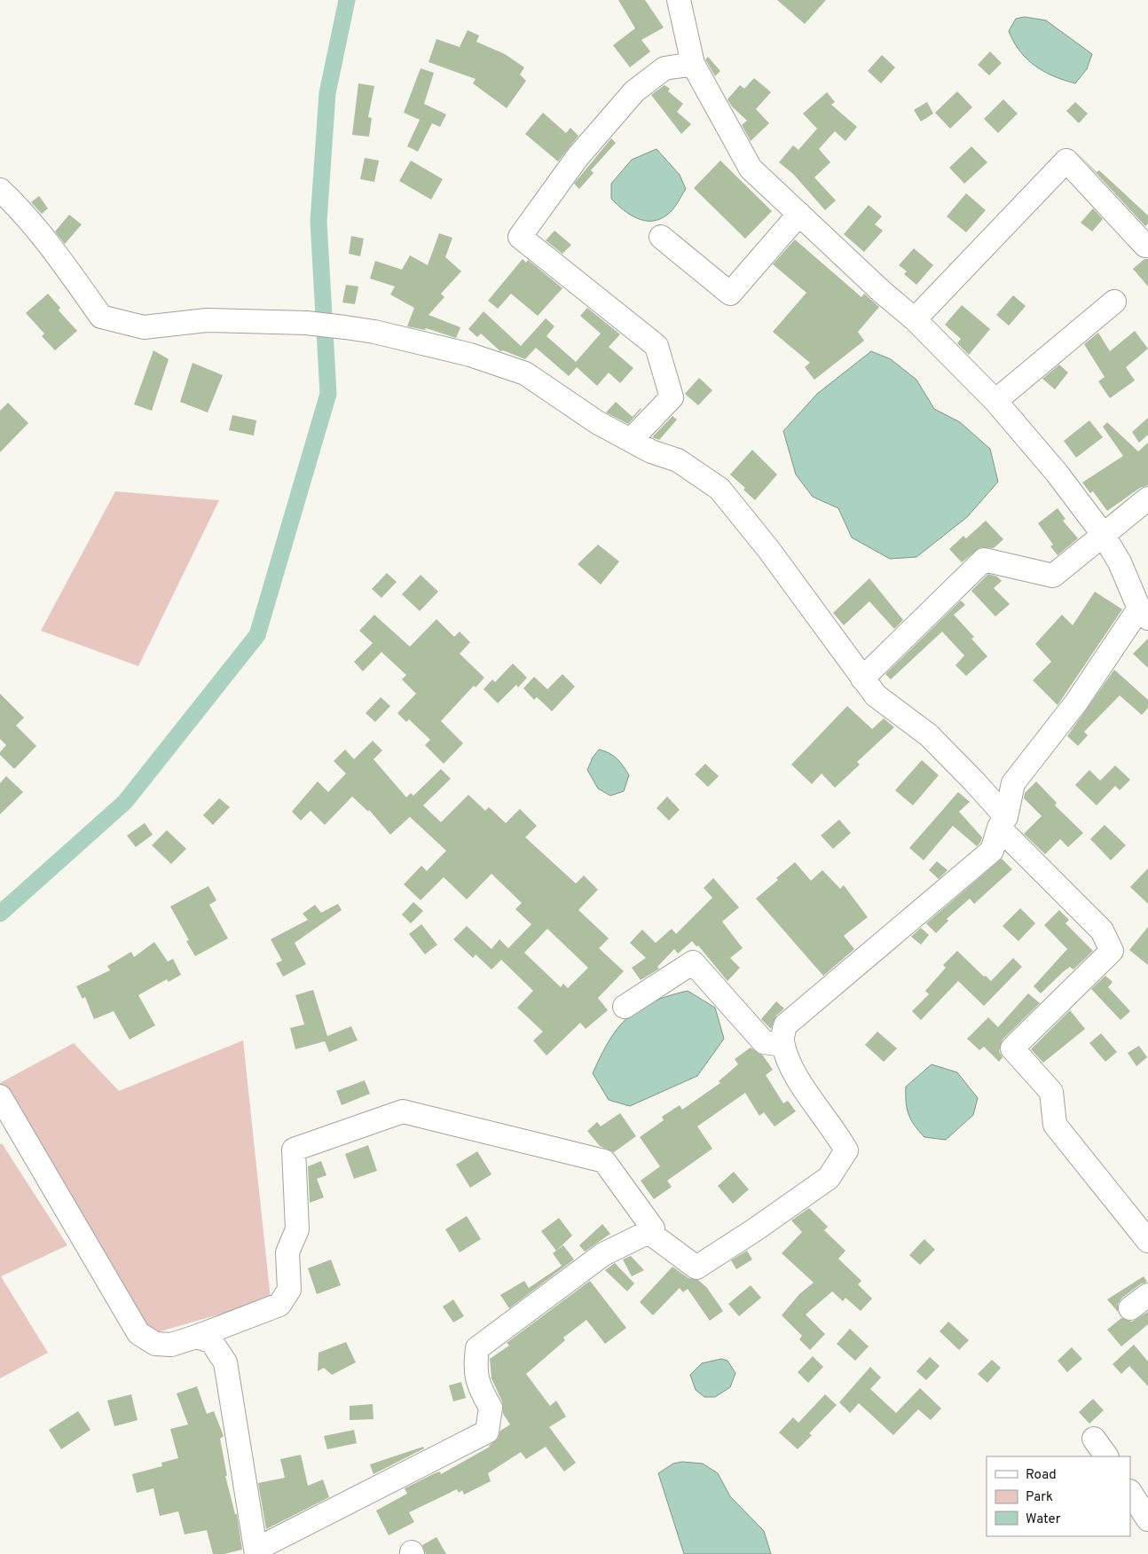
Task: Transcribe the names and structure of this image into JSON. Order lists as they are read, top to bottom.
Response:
{
  "legend": ["Road", "Park", "Water"]
}
